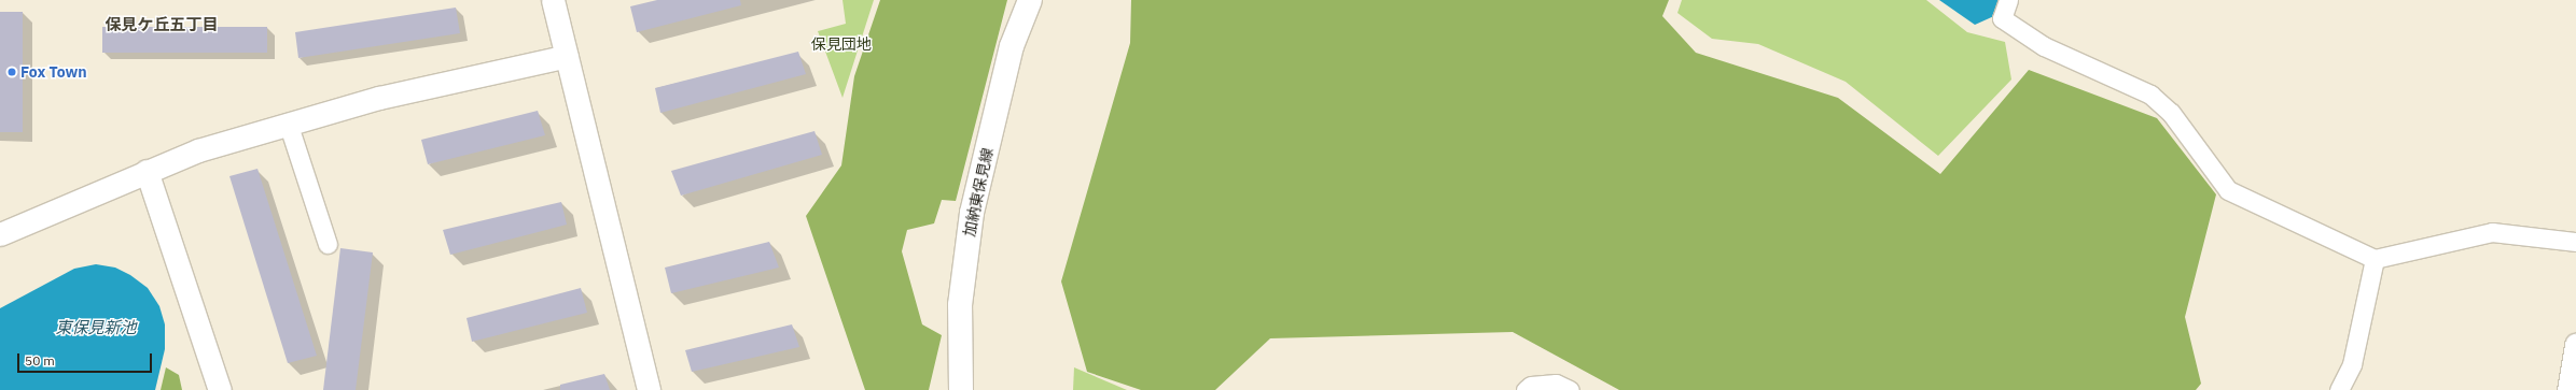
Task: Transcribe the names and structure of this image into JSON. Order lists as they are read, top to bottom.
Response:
{
  "streets": {
    "main road": ["加納東保見線"]
  },
  "districts": ["保見ケ丘五丁目"],
  "water": ["東保見新池"],
  "parks": ["保見団地"],
  "places": ["Fox Town"],
  "scale_bar": "50 m"
}
